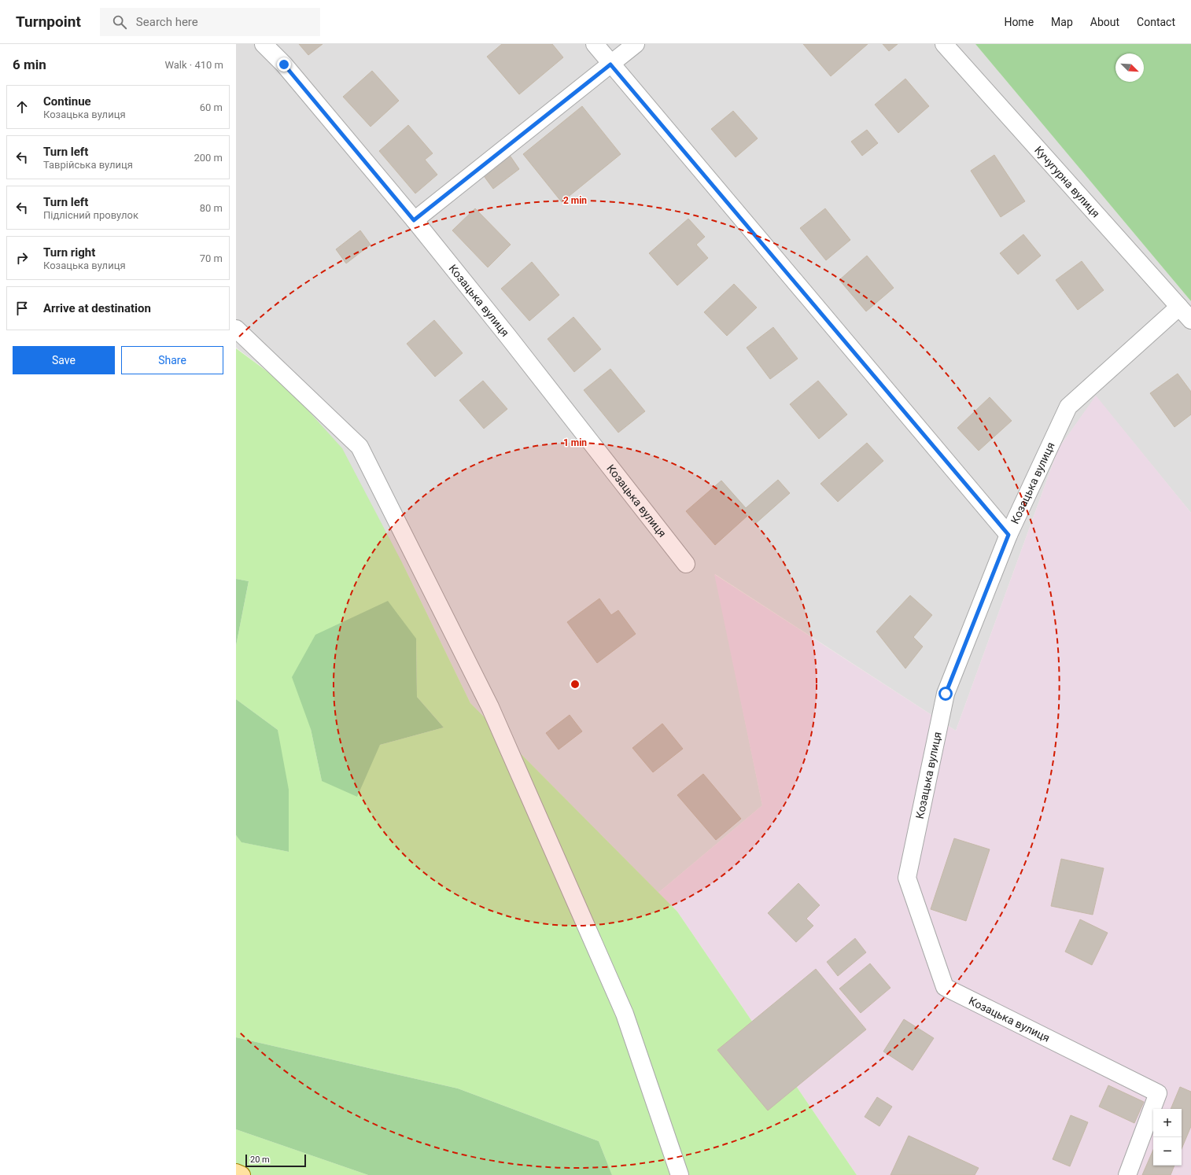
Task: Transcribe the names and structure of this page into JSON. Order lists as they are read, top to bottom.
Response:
{
  "streets": {
    "street": ["Кучугурна вулиця", "Козацька вулиця"]
  },
  "crossings": [
    ["Кучугурна вулиця", "Козацька вулиця"]
  ],
  "scale_bar": "20 m",
  "north": "bottom right",
  "page": {
    "header": "Turnpoint",
    "search": "Search here",
    "nav": [
      "Home",
      "Map",
      "About",
      "Contact"
    ],
    "heading": ["6 min", "Walk · 410 m"],
    "list": [
      ["Continue", "Козацька вулиця", "60 m"],
      ["Turn left", "Таврійська вулиця", "200 m"],
      ["Turn left", "Підлісний провулок", "80 m"],
      ["Turn right", "Козацька вулиця", "70 m"],
      "Arrive at destination"
    ],
    "buttons": ["Save", "Share"],
    "map_buttons": ["+", "−"],
    "scale": "20 m"
  },
  "rings": ["2 min", "1 min"]
}
